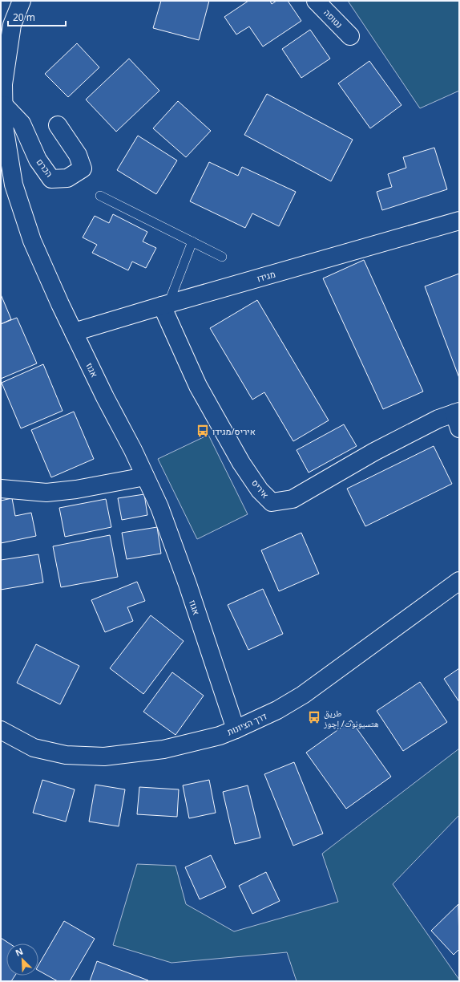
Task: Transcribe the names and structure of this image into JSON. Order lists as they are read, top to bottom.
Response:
{
  "streets": {
    "main road": [
      "נטופה",
      "הכרם",
      "מגידו",
      "אגוז",
      "איריס",
      "דרך הציונות"
    ]
  },
  "crossings": [
    ["הכרם", "אגוז"],
    ["מגידו", "אגוז"],
    ["מגידו", "איריס"],
    ["אגוז", "דרך הציונות"]
  ],
  "places": {
    "bus stop": ["איריס/מגידו", "طريق هتسيونوت/ إچوز"]
  },
  "scale_bar": "20 m",
  "north": "top left"
}
